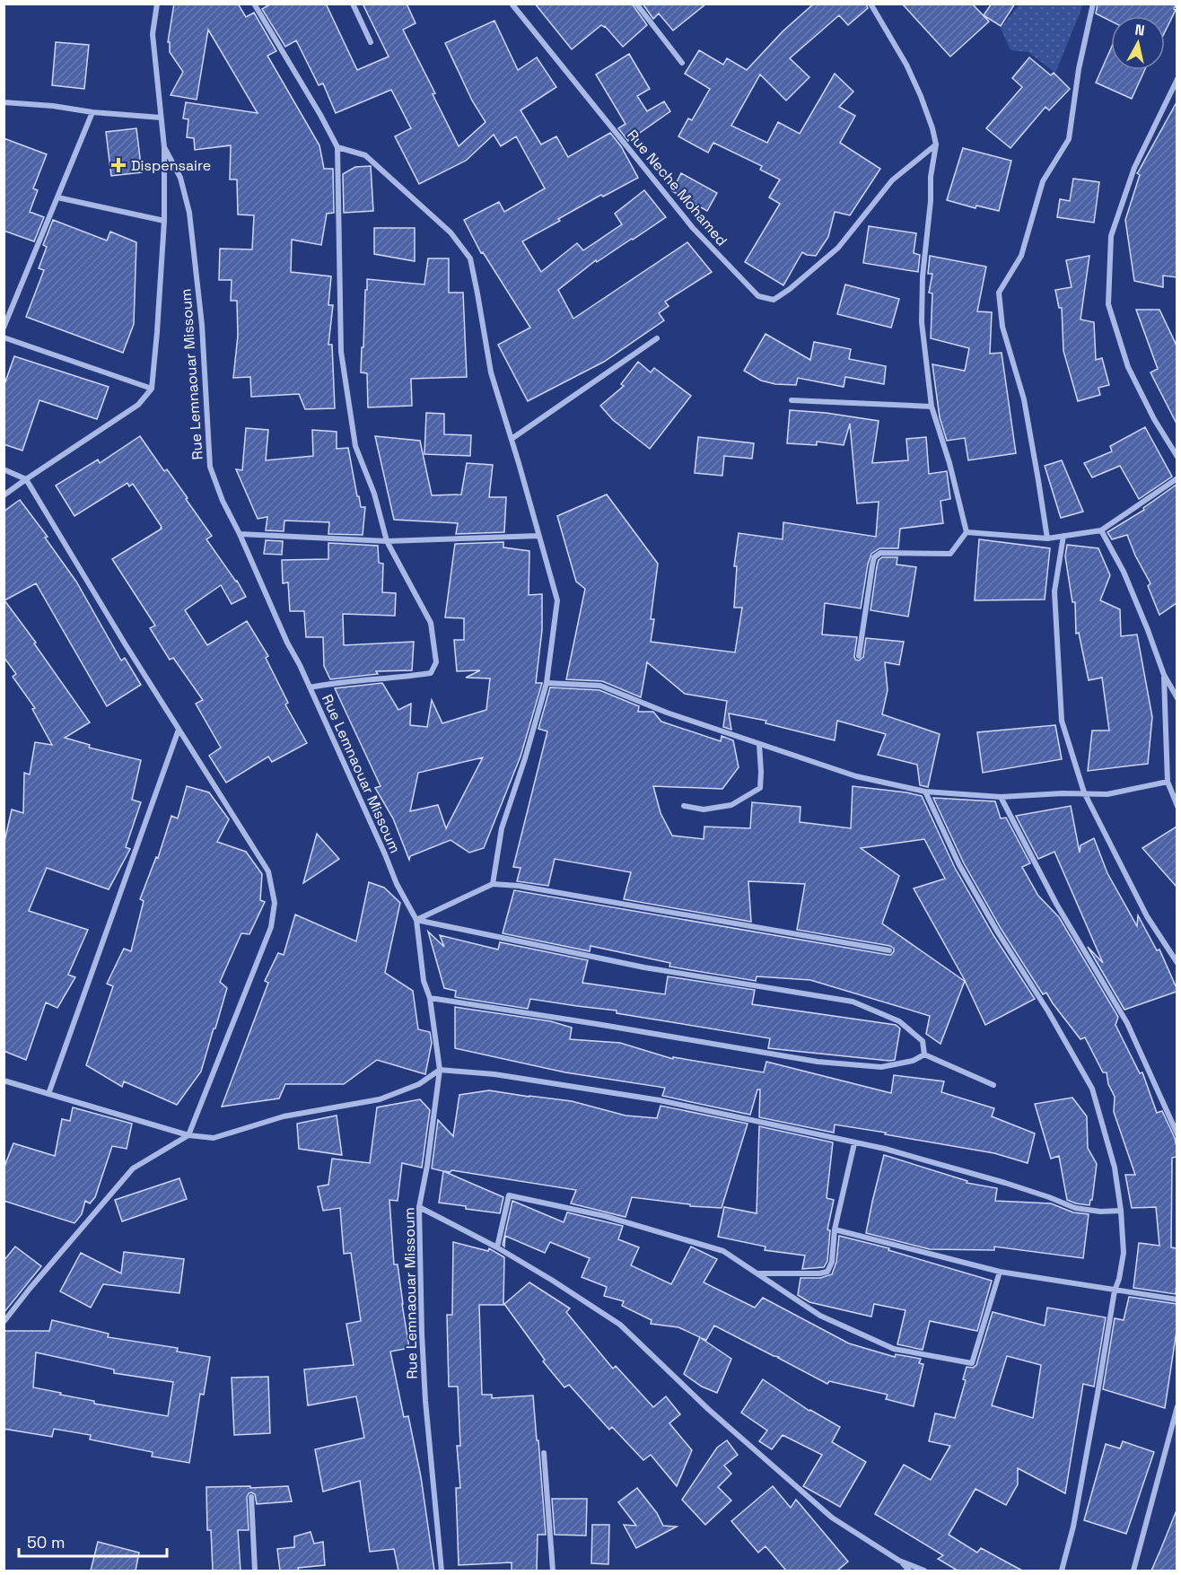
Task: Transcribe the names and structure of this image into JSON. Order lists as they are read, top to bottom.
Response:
{
  "streets": {
    "street": ["Rue Neche Mohamed", "Rue Lemnaouar Missoum"]
  },
  "places": {
    "health": ["Dispensaire"]
  },
  "scale_bar": "50 m",
  "north": "top"
}
